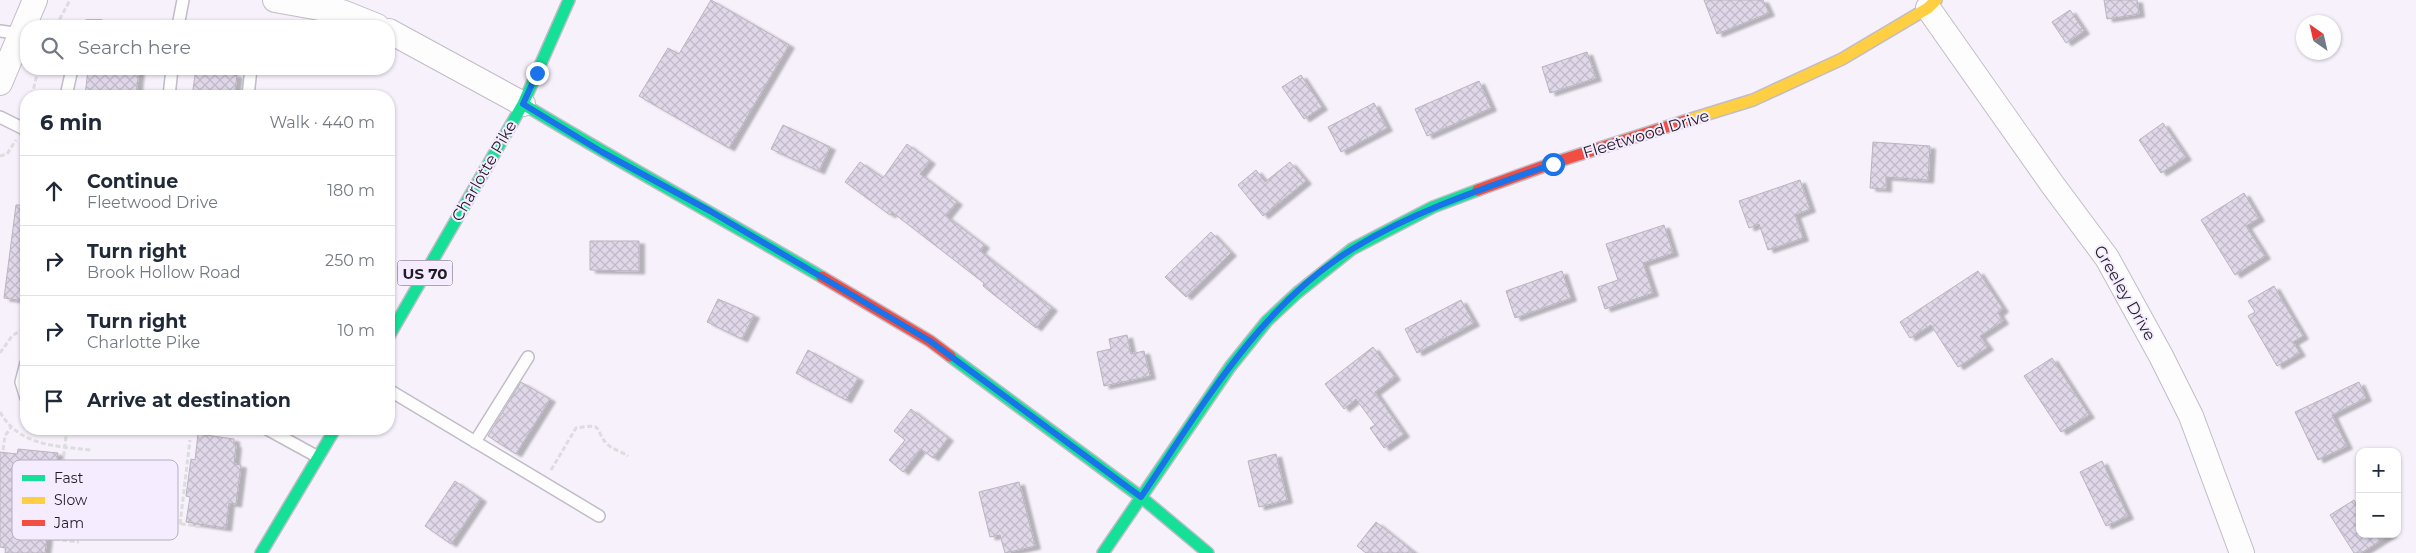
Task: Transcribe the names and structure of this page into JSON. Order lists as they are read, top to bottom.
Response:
{
  "streets": {
    "street": [
      "Fleetwood Drive",
      "Charlotte Pike",
      "US 70",
      "Greeley Drive"
    ]
  },
  "crossings": [
    ["Fleetwood Drive", "Greeley Drive"]
  ],
  "legend": ["Fast", "Slow", "Jam"],
  "north": "top left",
  "page": {
    "search": "Search here",
    "heading": ["6 min", "Walk · 440 m"],
    "list": [
      ["Continue", "Fleetwood Drive", "180 m"],
      ["Turn right", "Brook Hollow Road", "250 m"],
      ["Turn right", "Charlotte Pike", "10 m"],
      "Arrive at destination"
    ],
    "map_buttons": ["+", "−"]
  }
}
